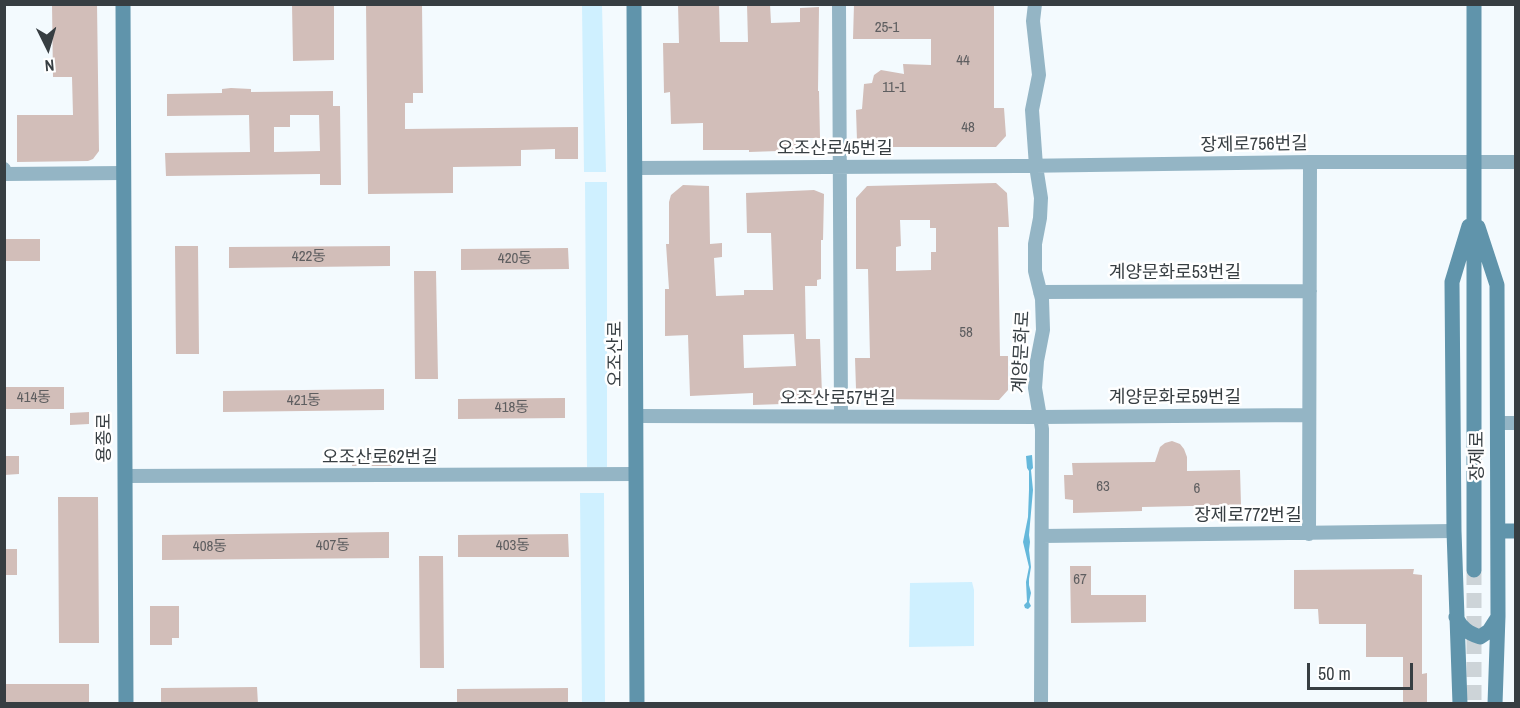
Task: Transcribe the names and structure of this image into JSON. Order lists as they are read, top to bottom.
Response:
{
  "streets": {
    "main road": ["오조산로", "용종로", "장제로"],
    "street": [
      "장제로756번길",
      "오조산로45번길",
      "계양문화로53번길",
      "계양문화로",
      "계양문화로59번길",
      "오조산로57번길",
      "오조산로62번길",
      "장제로772번길"
    ]
  },
  "crossings": [
    ["장제로756번길", "오조산로45번길"],
    ["장제로756번길", "계양문화로"],
    ["장제로756번길", "장제로"],
    ["오조산로45번길", "계양문화로"],
    ["오조산로45번길", "오조산로"],
    ["계양문화로53번길", "계양문화로"],
    ["계양문화로", "계양문화로59번길"],
    ["계양문화로", "오조산로57번길"],
    ["계양문화로", "장제로772번길"],
    ["오조산로", "오조산로57번길"],
    ["오조산로", "오조산로62번길"],
    ["계양문화로59번길", "오조산로57번길"],
    ["용종로", "오조산로62번길"],
    ["장제로", "장제로772번길"]
  ],
  "house_numbers": [
    "25-1",
    "44",
    "11-1",
    "48",
    "422동",
    "420동",
    "58",
    "414동",
    "421동",
    "418동",
    "63",
    "6",
    "407동",
    "403동",
    "408동",
    "67"
  ],
  "scale_bar": "50 m",
  "north": "bottom"
}
